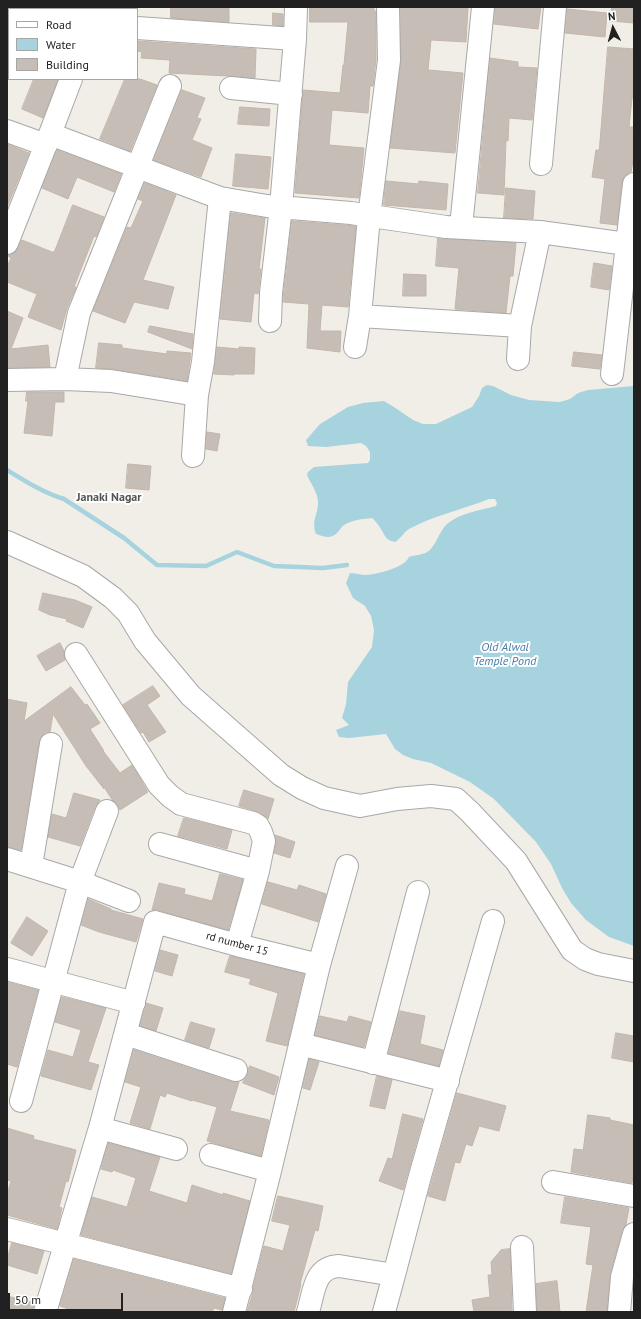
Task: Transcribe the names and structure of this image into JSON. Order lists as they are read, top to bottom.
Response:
{
  "streets": {
    "street": ["rd number 15"]
  },
  "districts": ["Janaki Nagar"],
  "water": ["Old Alwal Temple Pond"],
  "legend": ["Road", "Water", "Building"],
  "scale_bar": "50 m",
  "north": "top"
}
